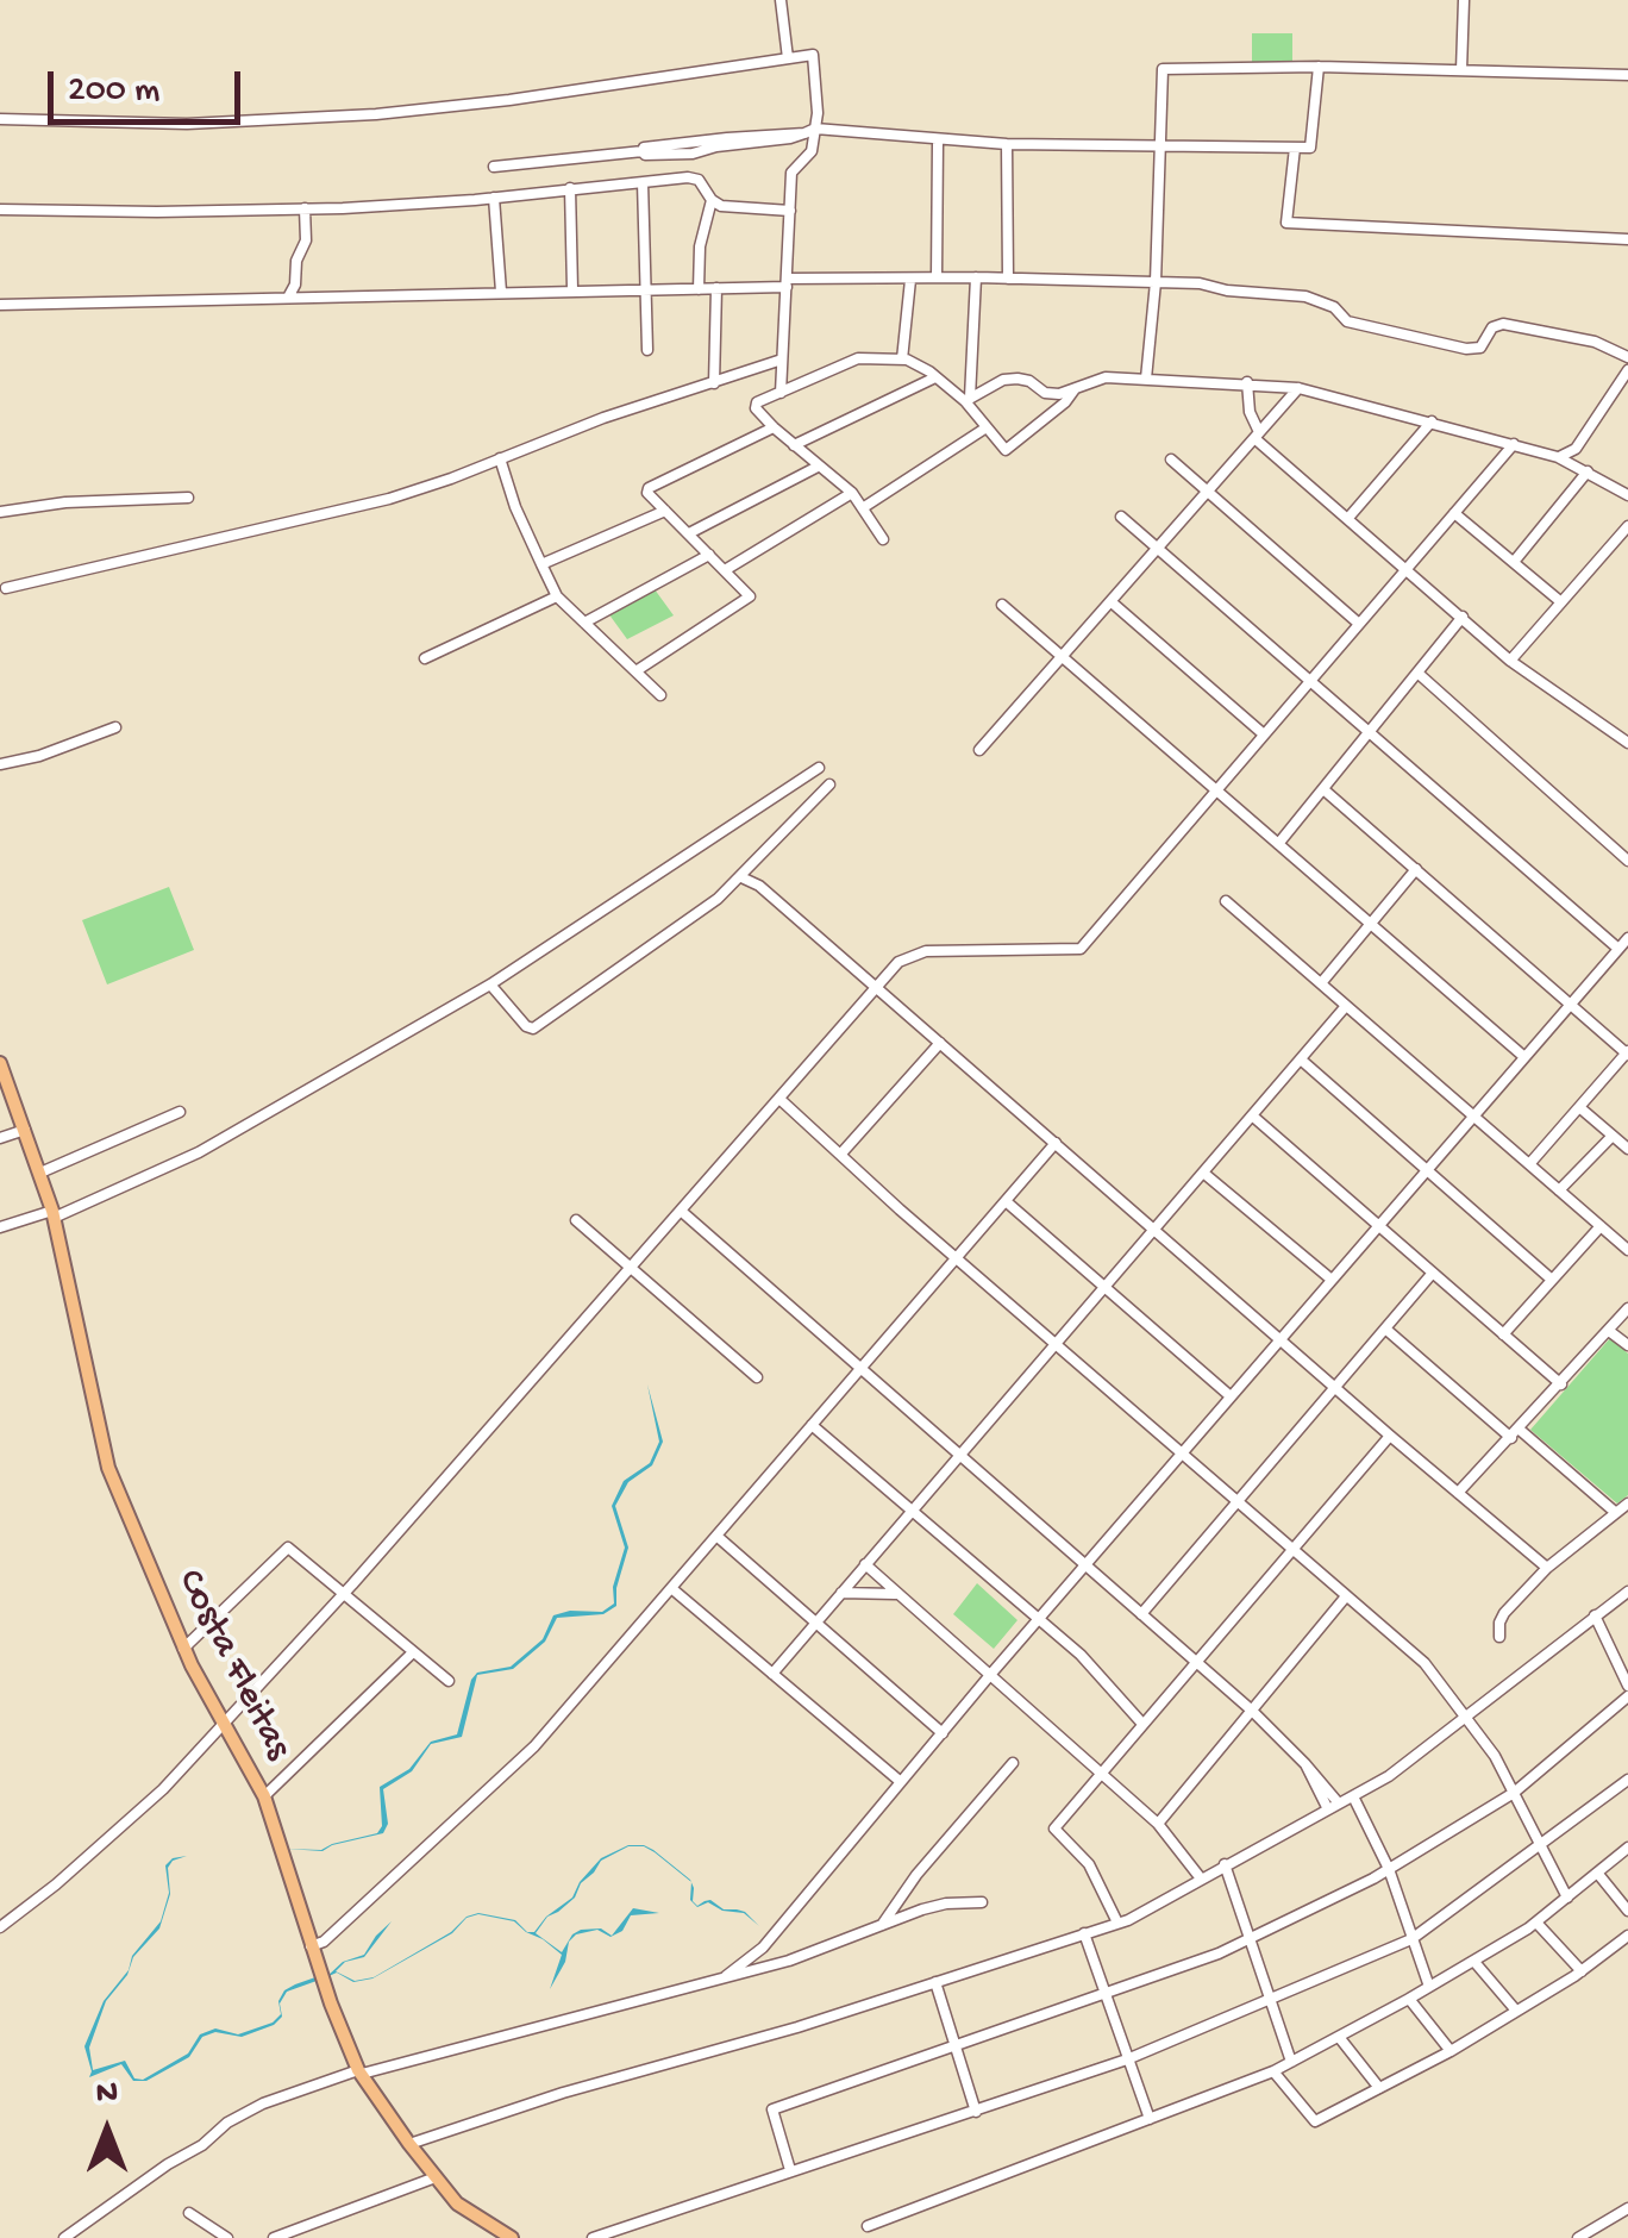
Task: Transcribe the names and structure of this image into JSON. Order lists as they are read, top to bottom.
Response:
{
  "streets": {
    "main road": ["Costa Fleitas"]
  },
  "scale_bar": "200 m",
  "north": "top"
}
